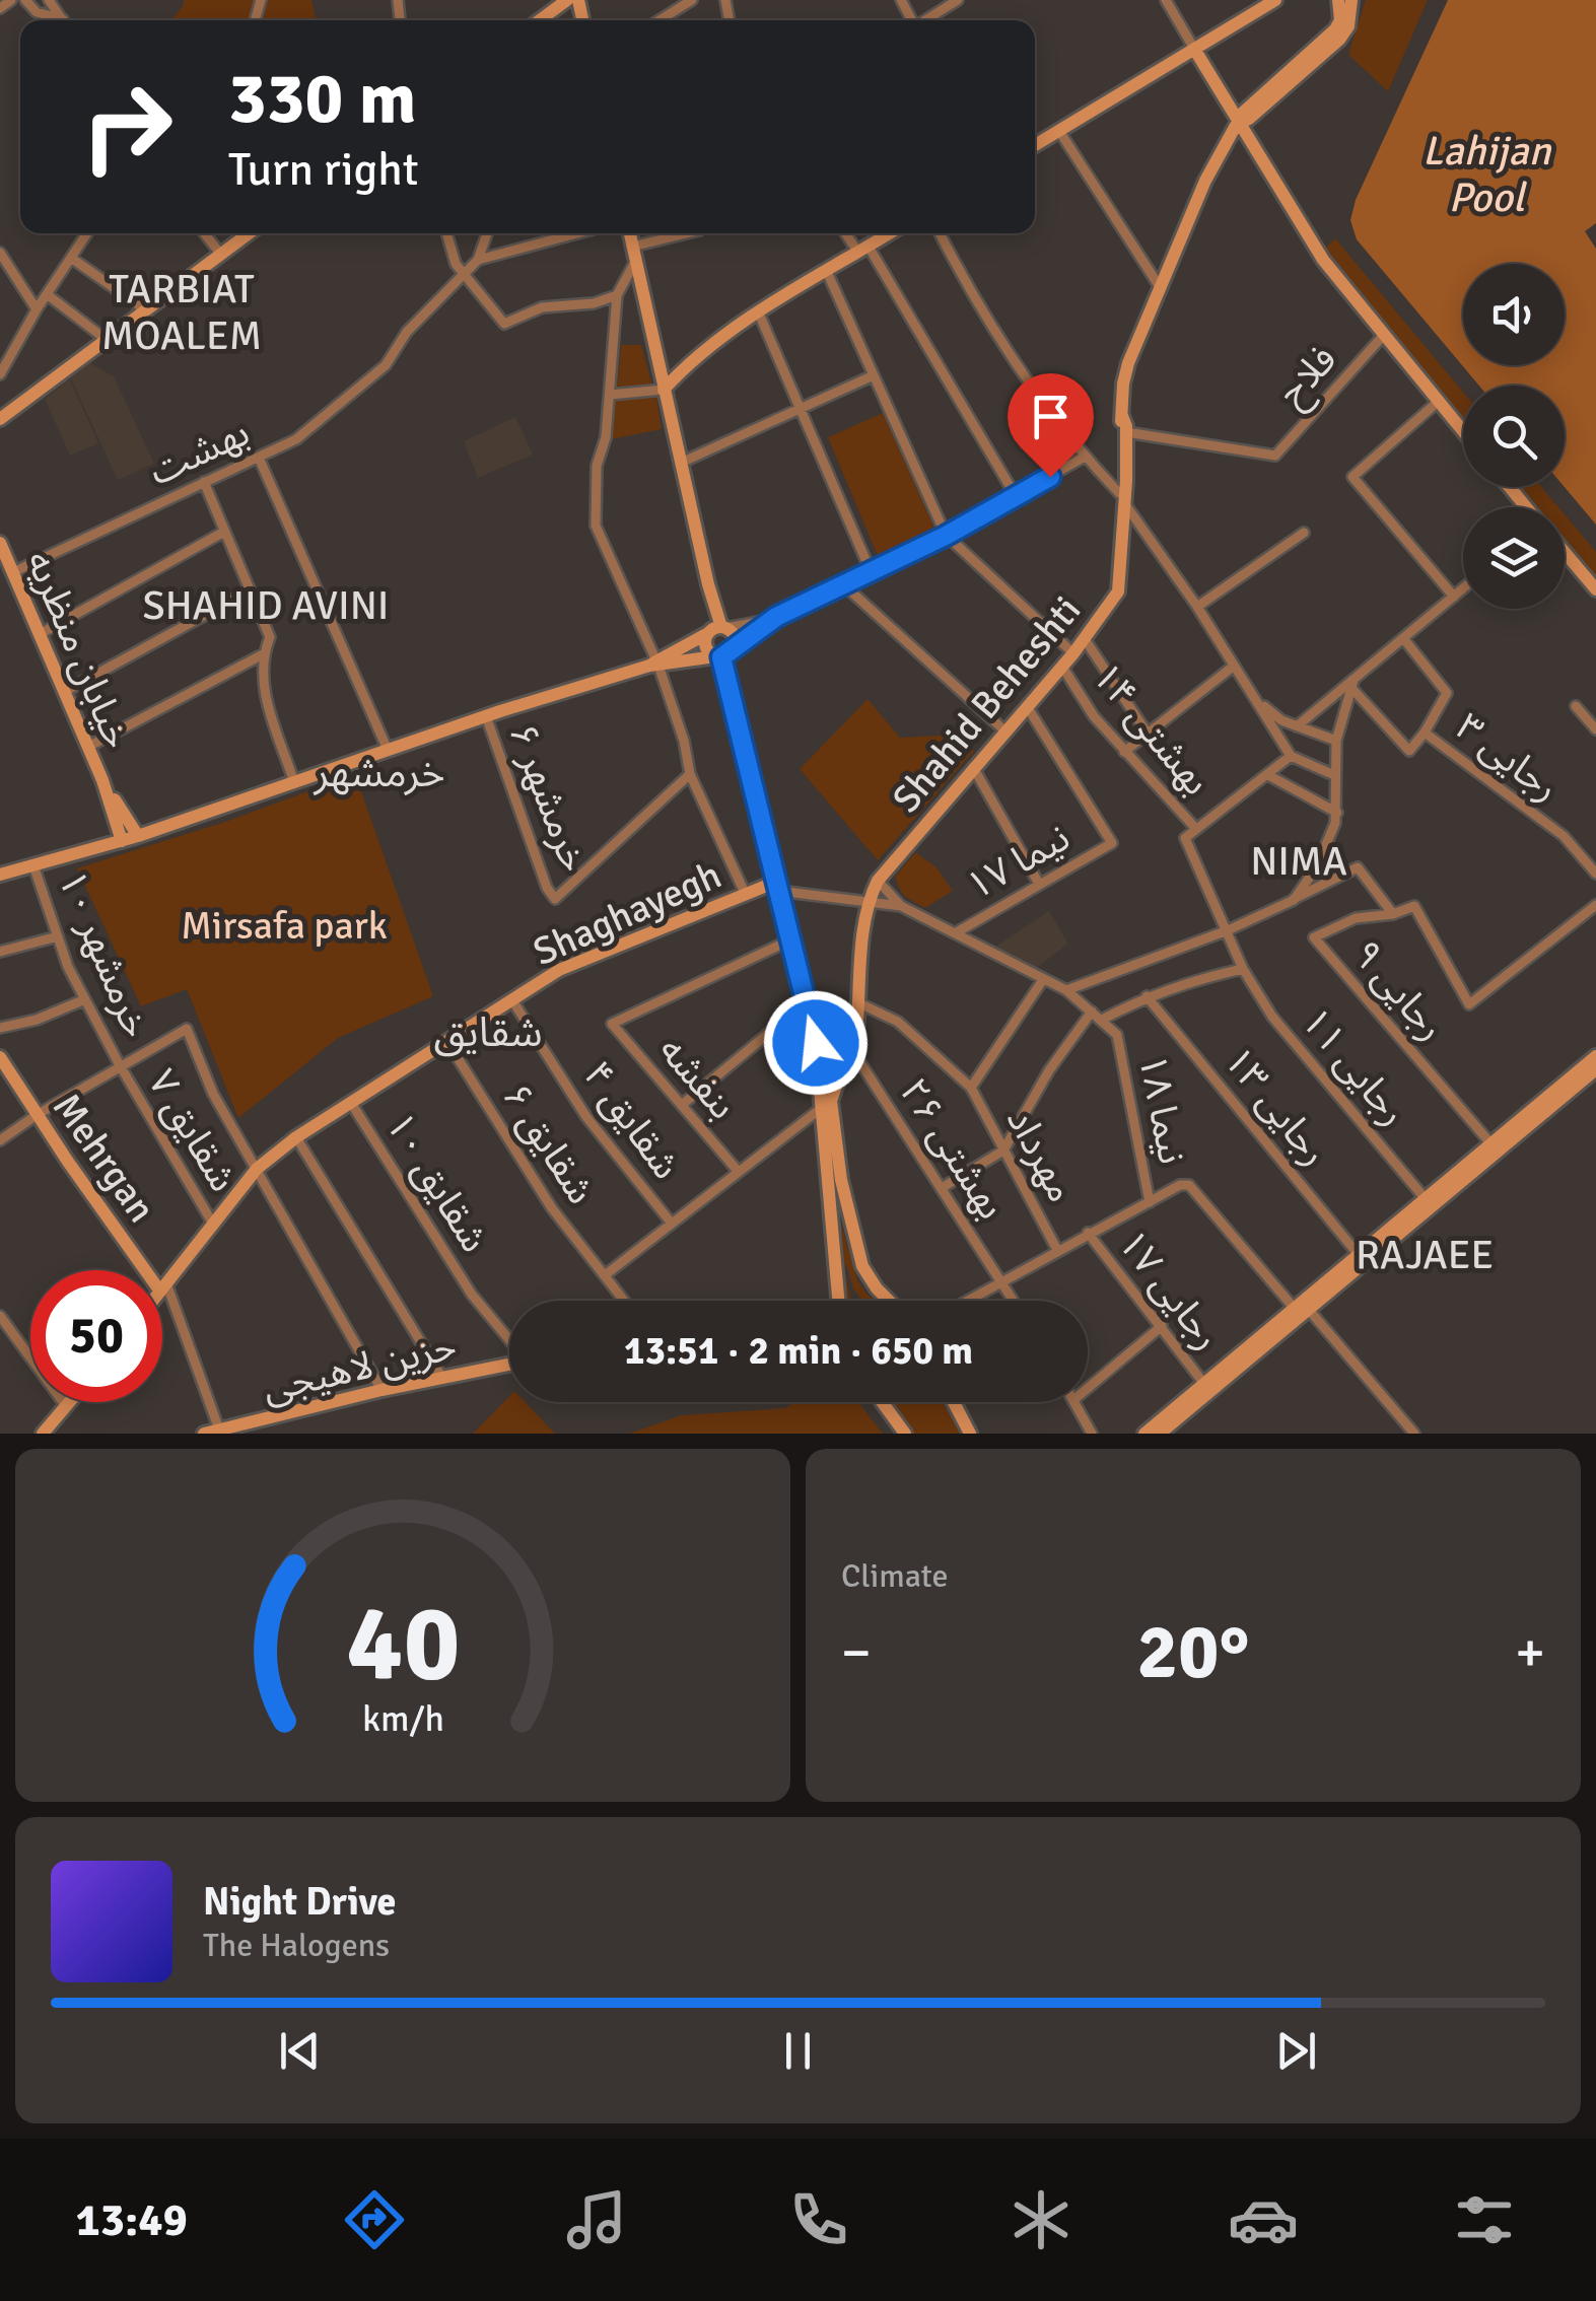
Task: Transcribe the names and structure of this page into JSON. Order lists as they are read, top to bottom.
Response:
{
  "streets": {
    "main road": [
      "خیابان منظریه",
      "Shahid Beheshti",
      "Shaghayegh",
      "Mehrgan",
      "حزین لاهیجی"
    ],
    "street": [
      "فلاح",
      "بهشت",
      "بهشتی ۱۴",
      "رجایی ۳",
      "خرمشهر ۶",
      "نیما ۱۷",
      "خرمشهر ۱۰",
      "رجایی ۹",
      "رجایی ۱۱",
      "بنفشه",
      "رجایی ۱۳",
      "نیما ۱۸",
      "شقایق ۴",
      "شقایق ۷",
      "شقایق ۶",
      "بهشتی ۲۶",
      "مهرداد",
      "شقایق ۱۰",
      "رجایی ۱۷"
    ]
  },
  "crossings": [
    ["بهشت", "خیابان منظریه"],
    ["Shahid Beheshti", "بهشتی ۱۴"],
    ["Shahid Beheshti", "نیما ۱۷"],
    ["Shahid Beheshti", "بهشتی ۲۶"],
    ["بهشتی ۱۴", "رجایی ۱۱"],
    ["نیما ۱۷", "نیما ۱۸"],
    ["Shaghayegh", "شقایق ۴"],
    ["Shaghayegh", "شقایق ۷"],
    ["Shaghayegh", "شقایق ۶"],
    ["Shaghayegh", "Mehrgan"],
    ["Shaghayegh", "شقایق ۱۰"],
    ["خرمشهر ۱۰", "شقایق ۷"]
  ],
  "districts": [
    "TARBIAT MOALEM",
    "SHAHID AVINI",
    "خرمشهر",
    "NIMA",
    "شقایق",
    "RAJAEE"
  ],
  "water": ["Lahijan Pool"],
  "parks": ["Mirsafa park"],
  "page": {
    "turn": ["330 m", "Turn right"],
    "limit": "50",
    "trip": "13:51 · 2 min · 650 m",
    "tile": "Climate",
    "heat": ["−", "20°", "+"],
    "song": ["Night Drive", "The Halogens"],
    "tabs": "13:49",
    "gauge": ["40", "km/h"]
  }
}
